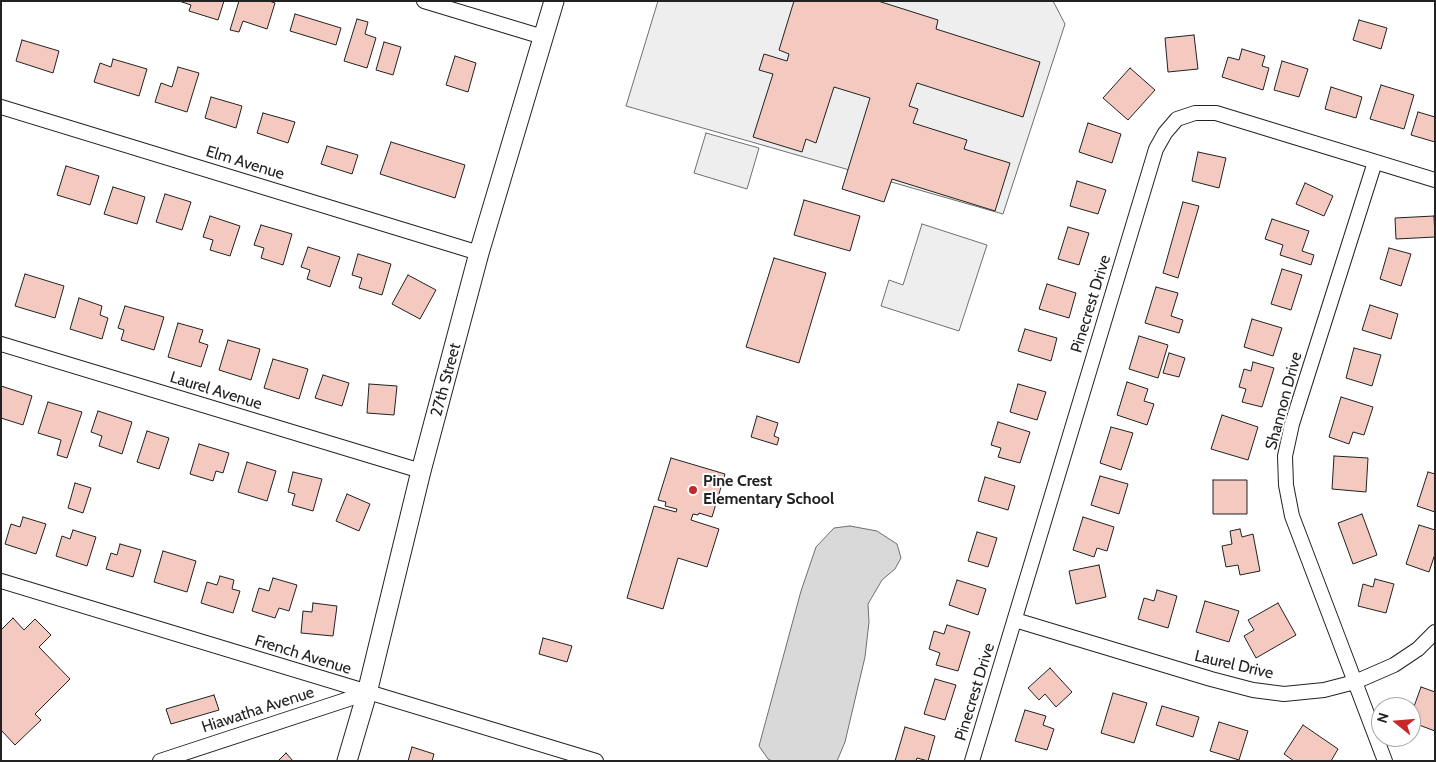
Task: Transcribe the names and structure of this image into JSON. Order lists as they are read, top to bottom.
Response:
{
  "streets": {
    "main road": ["27th Street"],
    "street": [
      "Elm Avenue",
      "Pinecrest Drive",
      "Laurel Avenue",
      "Shannon Drive",
      "French Avenue",
      "Laurel Drive",
      "Hiawatha Avenue"
    ]
  },
  "crossings": [
    ["Elm Avenue", "27th Street"],
    ["Pinecrest Drive", "Shannon Drive"],
    ["Pinecrest Drive", "Laurel Drive"],
    ["27th Street", "Laurel Avenue"],
    ["27th Street", "French Avenue"],
    ["27th Street", "Hiawatha Avenue"],
    ["Shannon Drive", "Laurel Drive"],
    ["French Avenue", "Hiawatha Avenue"]
  ],
  "places": ["Pine Crest Elementary School"],
  "north": "left"
}
